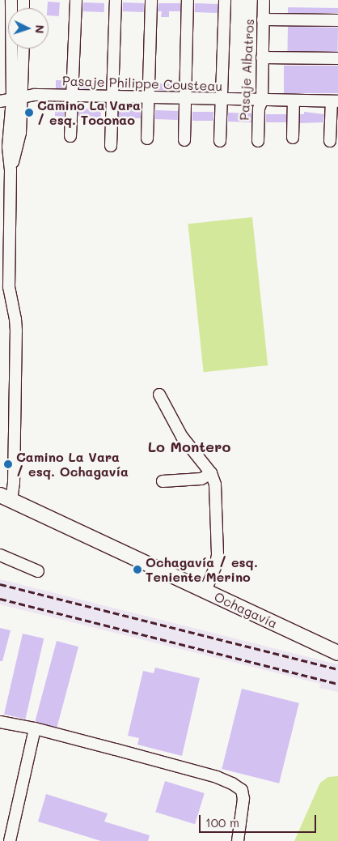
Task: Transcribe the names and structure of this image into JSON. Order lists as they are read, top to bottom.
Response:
{
  "streets": {
    "main road": ["Ochagavía"],
    "street": ["Pasaje Albatros", "Pasaje Philippe Cousteau"]
  },
  "crossings": [
    ["Pasaje Albatros", "Pasaje Philippe Cousteau"]
  ],
  "districts": ["Lo Montero"],
  "places": ["Camino La Vara / esq. Toconao", "Camino La Vara / esq. Ochagavía", "Ochagavía / esq. Teniente Merino"],
  "scale_bar": "100 m",
  "north": "right"
}
